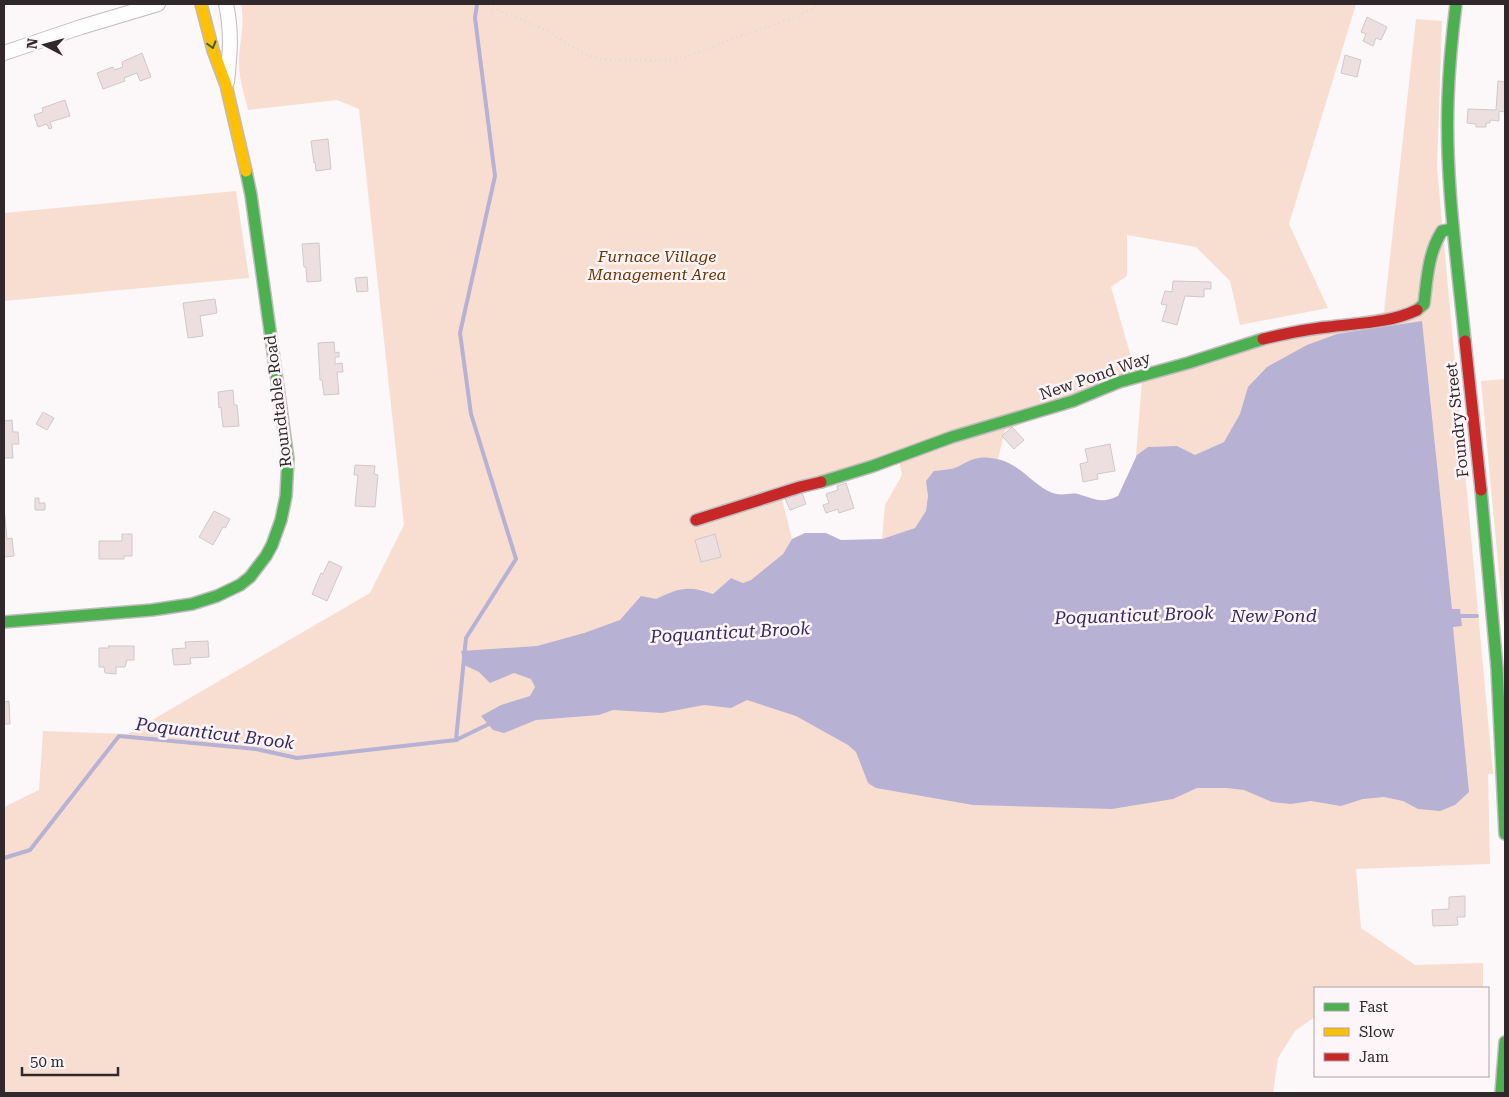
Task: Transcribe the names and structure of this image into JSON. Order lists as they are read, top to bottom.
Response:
{
  "streets": {
    "main road": ["New Pond Way", "Roundtable Road", "Foundry Street"]
  },
  "crossings": [
    ["New Pond Way", "Foundry Street"]
  ],
  "water": ["Poquanticut Brook", "New Pond"],
  "parks": ["Furnace Village Management Area"],
  "legend": ["Fast", "Slow", "Jam"],
  "scale_bar": "50 m",
  "north": "left"
}
